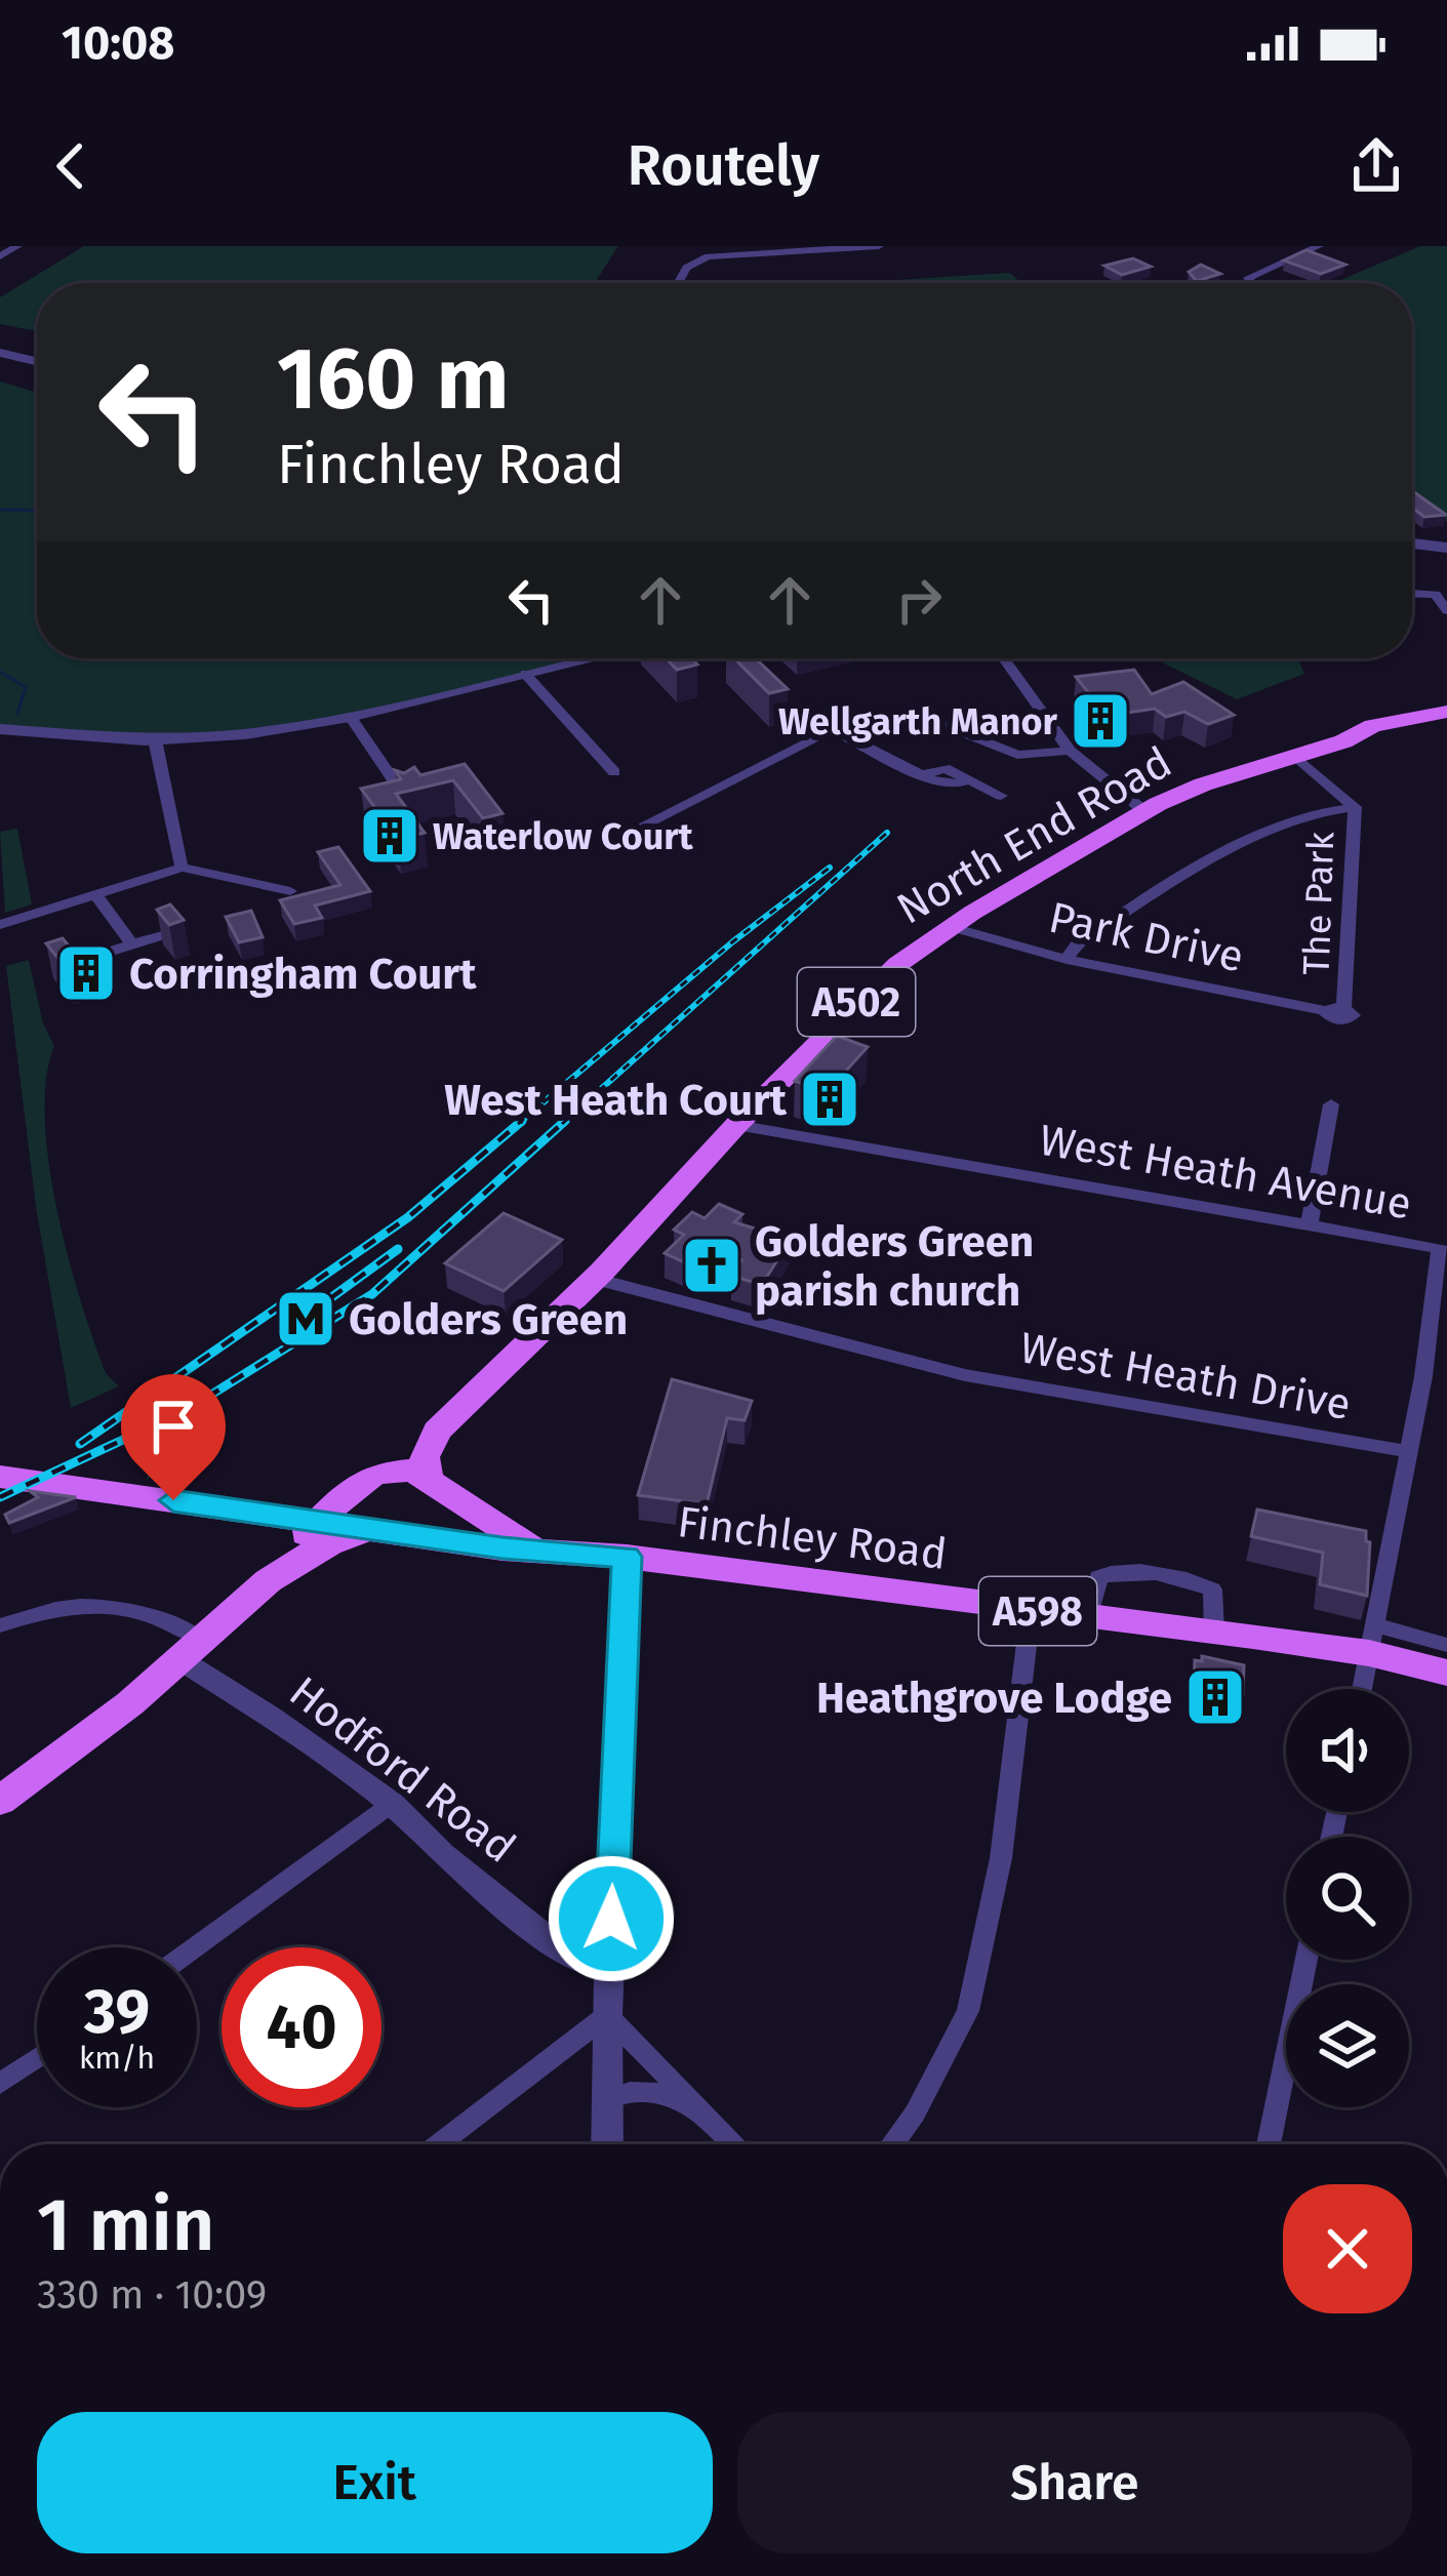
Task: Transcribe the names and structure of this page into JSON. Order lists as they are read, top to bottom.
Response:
{
  "streets": {
    "main road": [
      "North End Road",
      "A502",
      "Finchley Road",
      "A598"
    ],
    "street": [
      "The Park",
      "Park Drive",
      "West Heath Avenue",
      "West Heath Drive",
      "Hodford Road"
    ]
  },
  "crossings": [
    ["North End Road", "The Park"],
    ["North End Road", "Park Drive"],
    ["North End Road", "A502"],
    ["North End Road", "West Heath Avenue"],
    ["North End Road", "West Heath Drive"],
    ["North End Road", "Finchley Road"],
    ["The Park", "Park Drive"],
    ["A502", "Finchley Road"],
    ["A502", "Hodford Road"],
    ["West Heath Avenue", "West Heath Drive"],
    ["West Heath Avenue", "Finchley Road"]
  ],
  "places": {
    "building": [
      "Wellgarth Manor",
      "Waterlow Court",
      "Corringham Court",
      "West Heath Court",
      "Heathgrove Lodge"
    ],
    "church": ["Golders Green parish church"],
    "metro station": ["Golders Green"]
  },
  "page": {
    "status": "10:08",
    "header": "Routely",
    "turn": ["160 m", "Finchley Road"],
    "speed": "39 km/h",
    "limit": "40",
    "heading": ["1 min", "330 m · 10:09"],
    "buttons": ["Exit", "Share"]
  }
}
